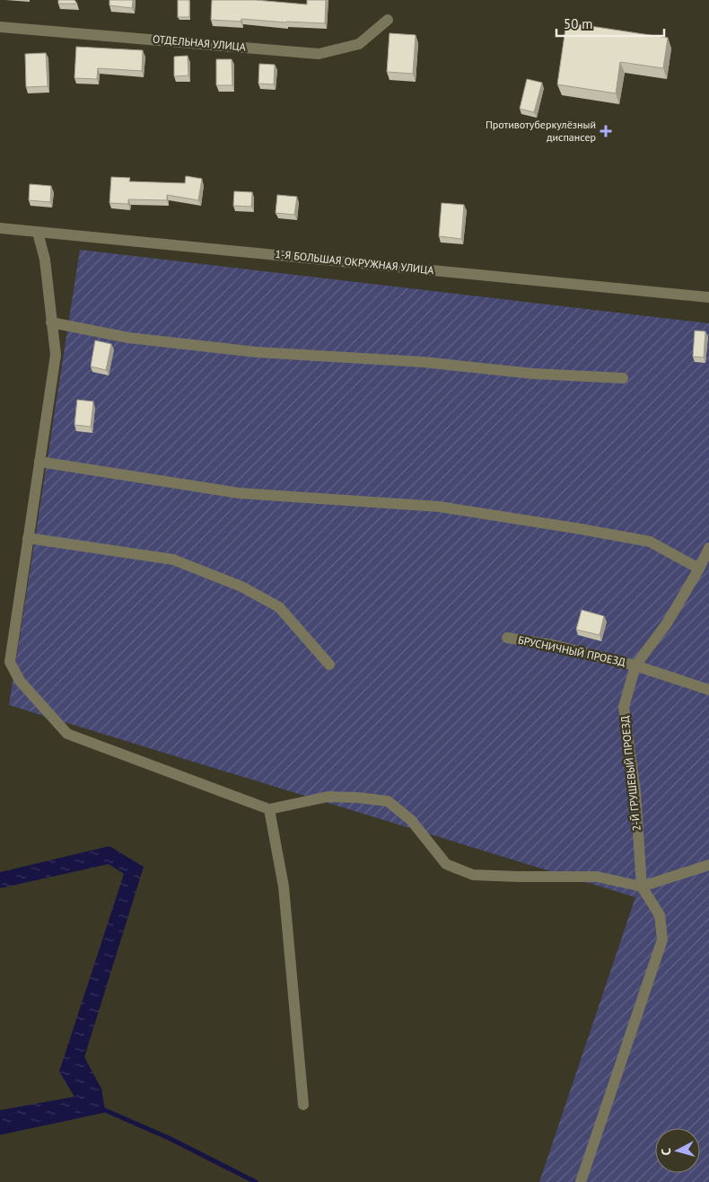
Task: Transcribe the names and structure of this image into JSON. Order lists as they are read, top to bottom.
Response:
{
  "streets": {
    "street": [
      "ОТДЕЛЬНАЯ УЛИЦА",
      "1-Я БОЛЬШАЯ ОКРУЖНАЯ УЛИЦА",
      "БРУСНИЧНЫЙ ПРОЕЗД",
      "2-Й ГРУШЕВЫЙ ПРОЕЗД"
    ]
  },
  "crossings": [
    ["БРУСНИЧНЫЙ ПРОЕЗД", "2-Й ГРУШЕВЫЙ ПРОЕЗД"]
  ],
  "places": {
    "health": ["Противотуберкулёзный диспансер"]
  },
  "scale_bar": "50 m",
  "north": "left"
}
